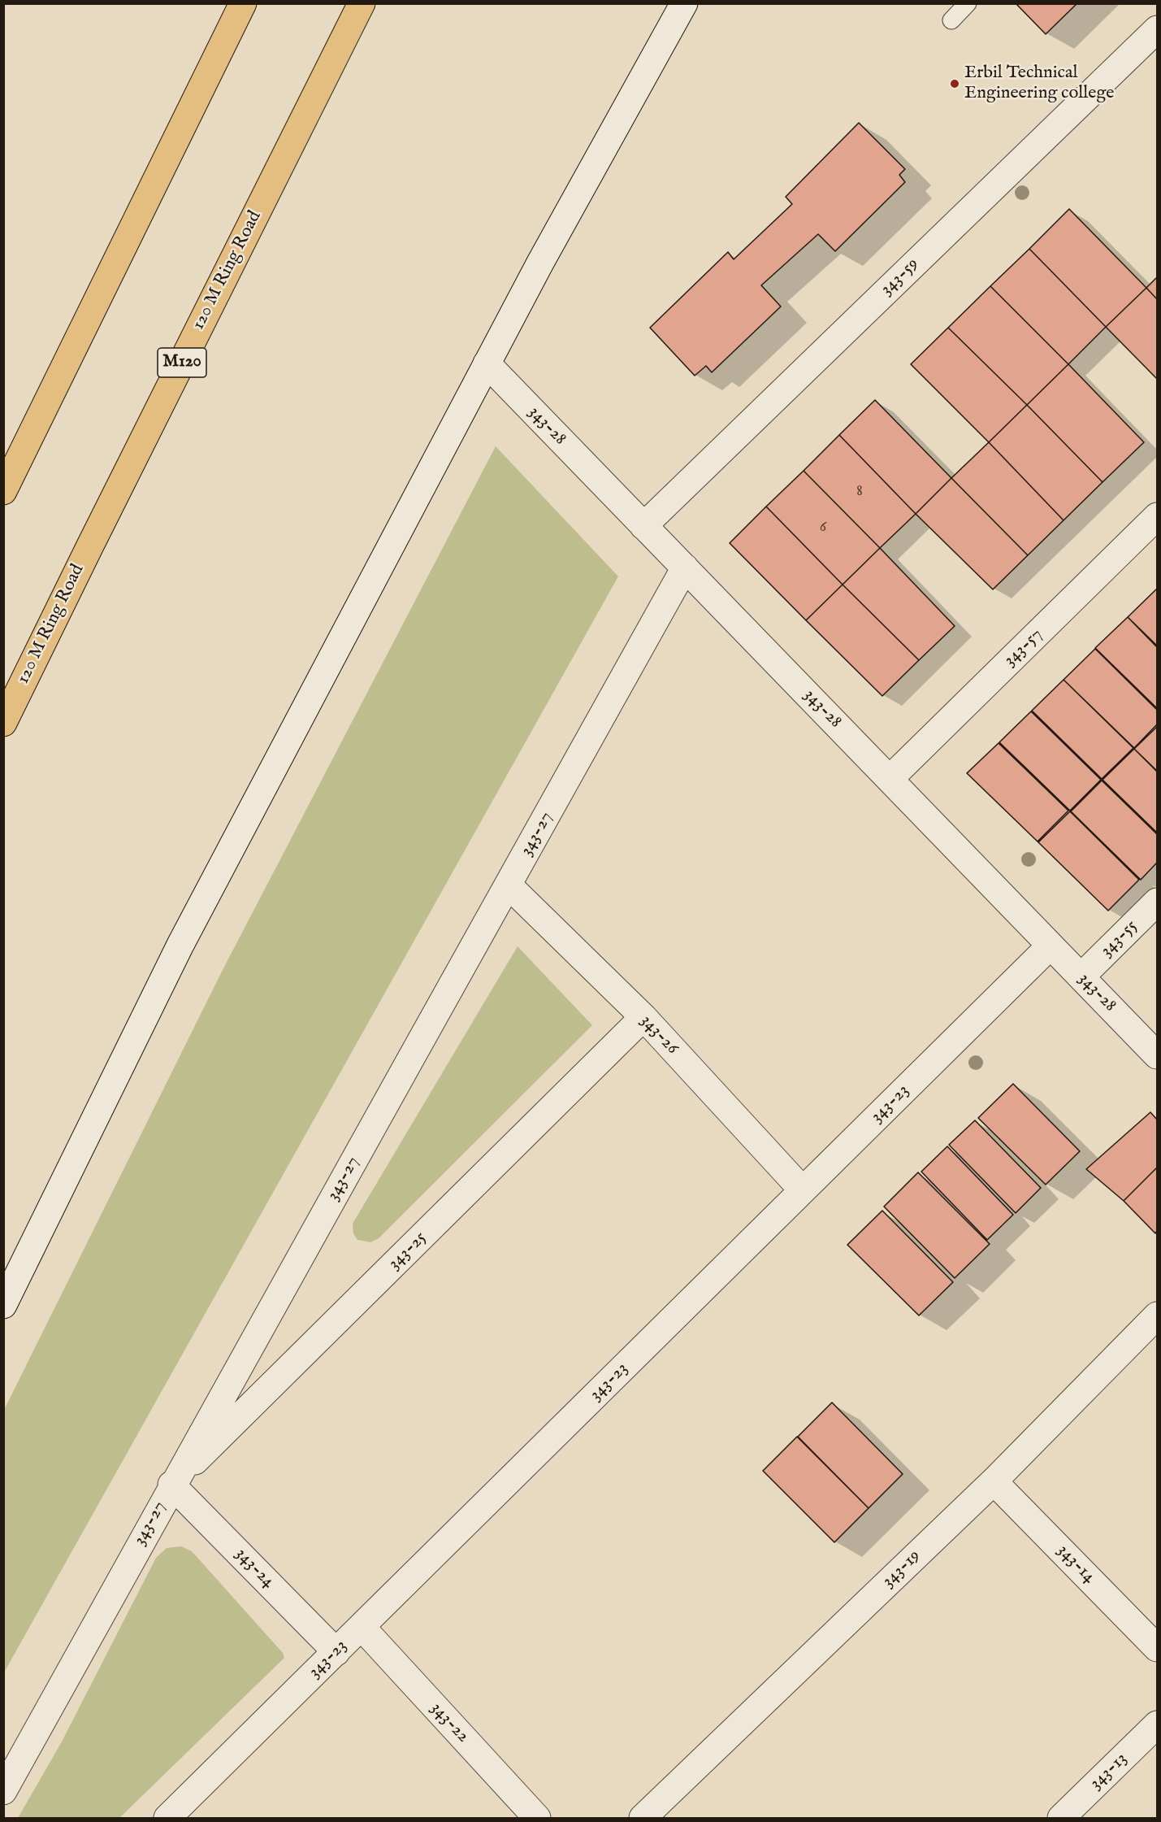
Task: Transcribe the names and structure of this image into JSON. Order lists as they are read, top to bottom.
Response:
{
  "streets": {
    "highway": ["120 M Ring Road", "M120"],
    "street": [
      "343-59",
      "343-28",
      "343-57",
      "343-27",
      "343-55",
      "343-26",
      "343-23",
      "343-25",
      "343-14",
      "343-24",
      "343-19",
      "343-22",
      "343-13"
    ]
  },
  "crossings": [
    ["343-59", "343-28"],
    ["343-28", "343-57"],
    ["343-28", "343-27"],
    ["343-28", "343-55"],
    ["343-28", "343-23"],
    ["343-27", "343-26"],
    ["343-27", "343-25"],
    ["343-27", "343-24"],
    ["343-26", "343-23"],
    ["343-26", "343-25"],
    ["343-23", "343-24"],
    ["343-23", "343-22"],
    ["343-25", "343-24"],
    ["343-14", "343-19"]
  ],
  "places": ["Erbil Technical Engineering college"],
  "house_numbers": ["8", "6"]
}
